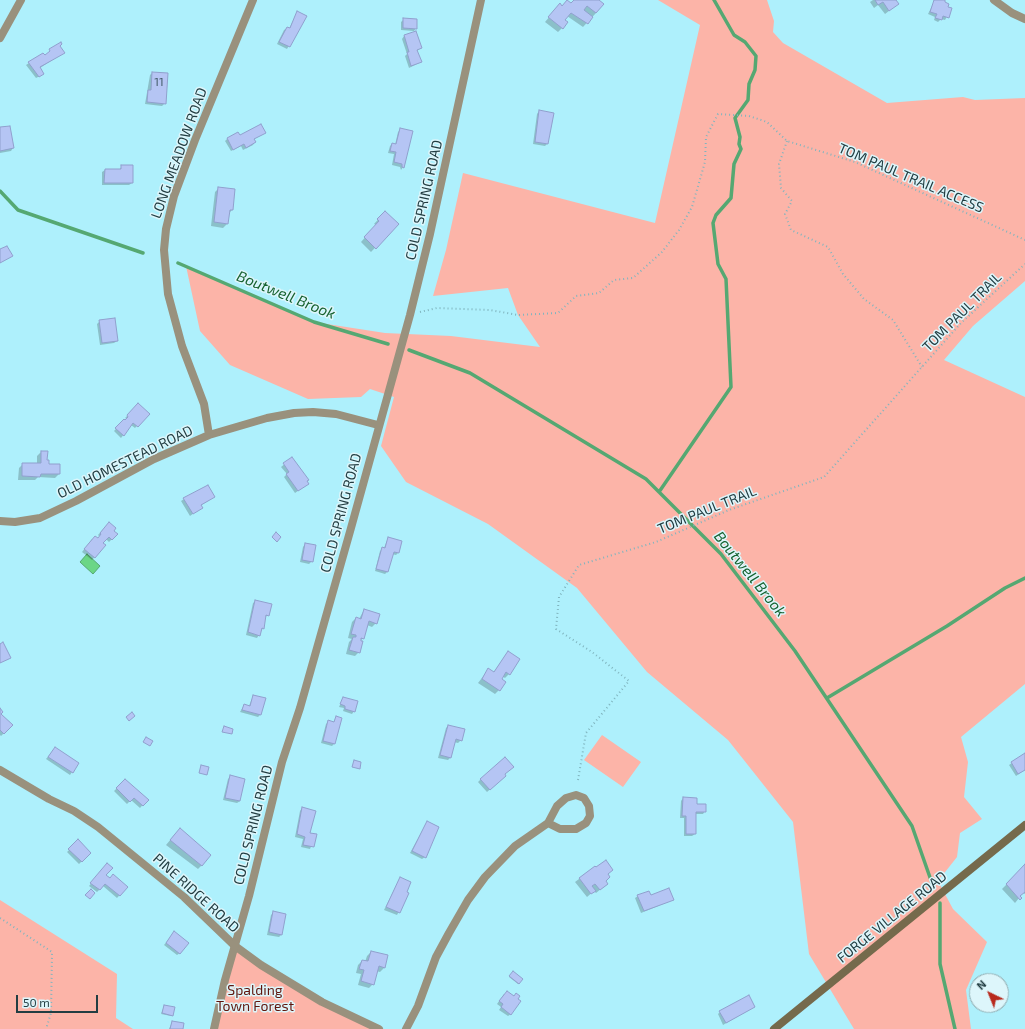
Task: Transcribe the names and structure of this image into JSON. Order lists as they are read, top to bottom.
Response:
{
  "streets": {
    "main road": ["FORGE VILLAGE ROAD"],
    "street": [
      "LONG MEADOW ROAD",
      "COLD SPRING ROAD",
      "OLD HOMESTEAD ROAD",
      "PINE RIDGE ROAD"
    ],
    "path": ["TOM PAUL TRAIL ACCESS", "TOM PAUL TRAIL"]
  },
  "crossings": [
    ["LONG MEADOW ROAD", "OLD HOMESTEAD ROAD"],
    ["TOM PAUL TRAIL ACCESS", "COLD SPRING ROAD"],
    ["COLD SPRING ROAD", "OLD HOMESTEAD ROAD"],
    ["COLD SPRING ROAD", "PINE RIDGE ROAD"]
  ],
  "water": ["Boutwell Brook"],
  "parks": ["Spalding Town Forest"],
  "house_numbers": ["11"],
  "scale_bar": "50 m",
  "north": "top left"
}
